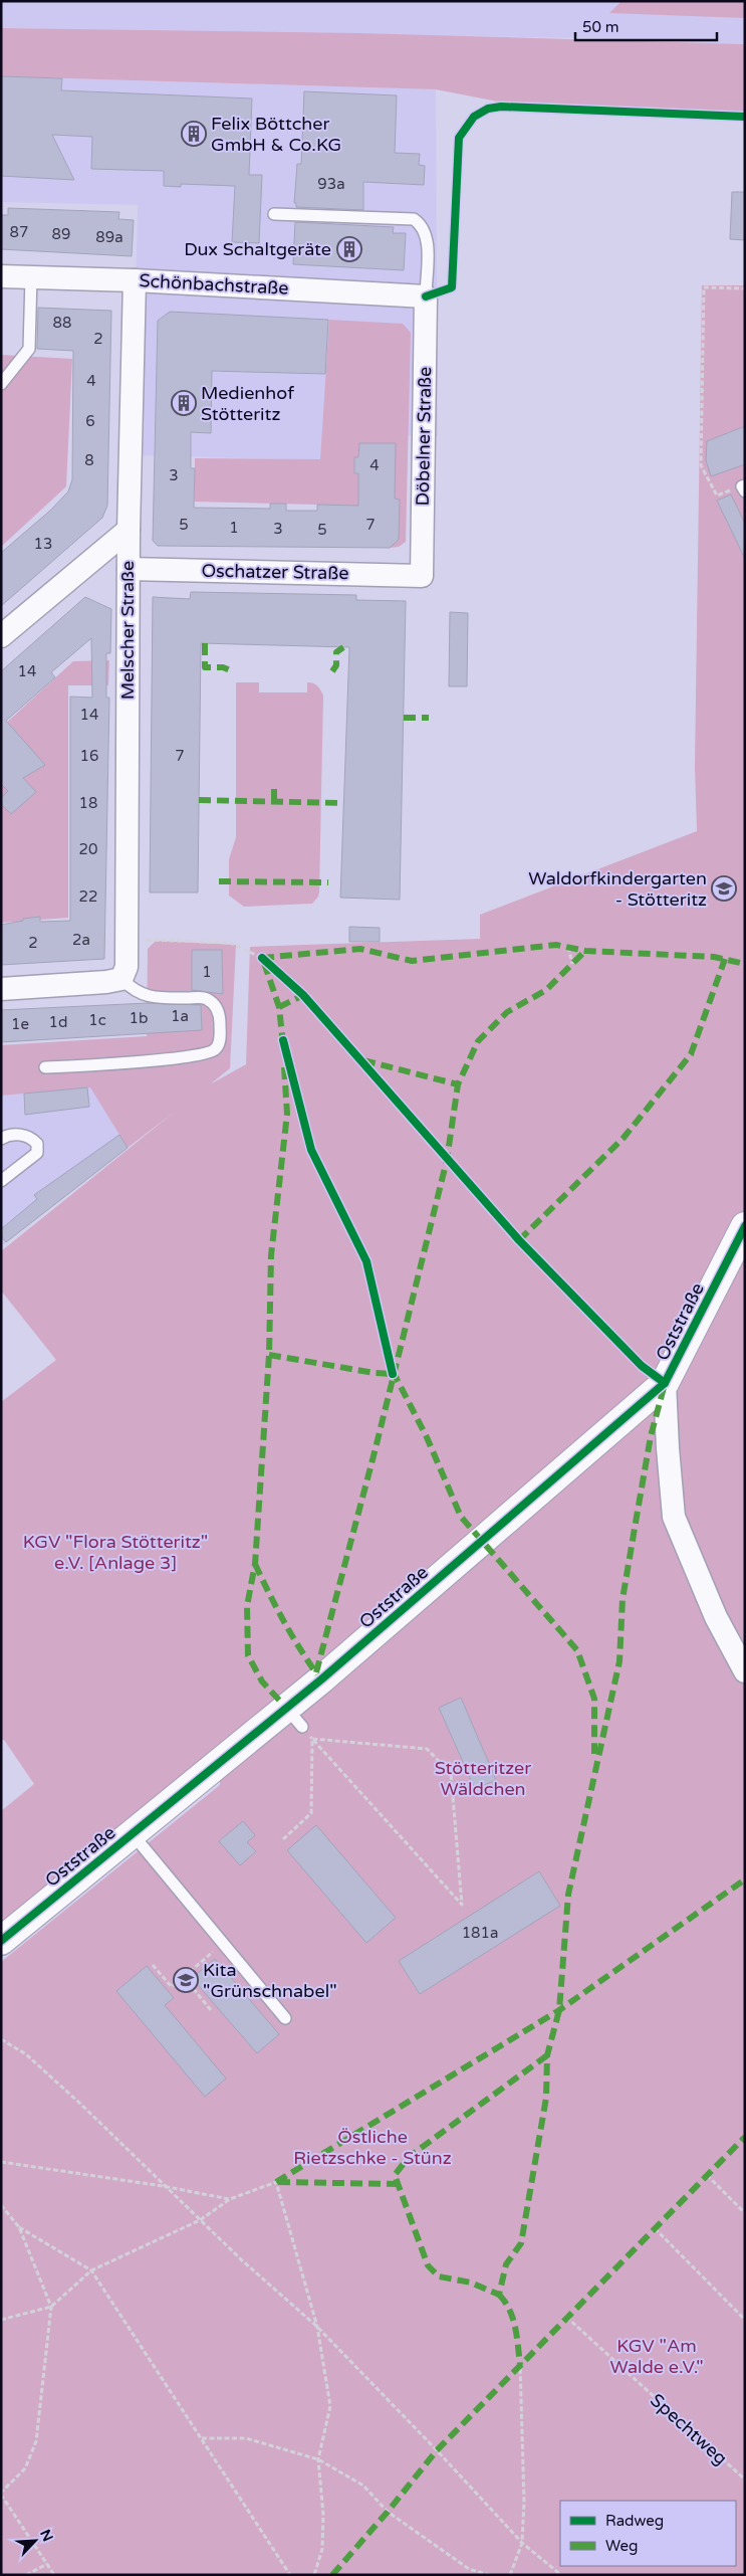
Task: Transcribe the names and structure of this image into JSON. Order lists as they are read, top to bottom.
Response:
{
  "streets": {
    "street": [
      "Schönbachstraße",
      "Döbelner Straße",
      "Oschatzer Straße",
      "Melscher Straße",
      "Oststraße"
    ],
    "path": ["Spechtweg"]
  },
  "crossings": [
    ["Schönbachstraße", "Döbelner Straße"],
    ["Schönbachstraße", "Melscher Straße"],
    ["Döbelner Straße", "Oschatzer Straße"],
    ["Oschatzer Straße", "Melscher Straße"]
  ],
  "parks": [
    "KGV \"Flora Stötteritz\" e.V. [Anlage 3]",
    "Stötteritzer Wäldchen",
    "Östliche Rietzschke - Stünz",
    "KGV \"Am Walde e.V.\""
  ],
  "places": {
    "building": ["Felix Böttcher GmbH & Co.KG", "Dux Schaltgeräte", "Medienhof Stötteritz"],
    "school or university": ["Waldorfkindergarten - Stötteritz", "Kita \"Grünschnabel\""]
  },
  "house_numbers": [
    "93a",
    "87",
    "89",
    "89a",
    "88",
    "2",
    "4",
    "6",
    "8",
    "4",
    "3",
    "5",
    "7",
    "1",
    "3",
    "5",
    "13",
    "14",
    "14",
    "16",
    "7",
    "18",
    "20",
    "22",
    "2a",
    "2",
    "1",
    "1a",
    "1b",
    "1c",
    "1d",
    "1e",
    "181a"
  ],
  "legend": ["Radweg", "Weg"],
  "scale_bar": "50 m",
  "north": "top right"
}
